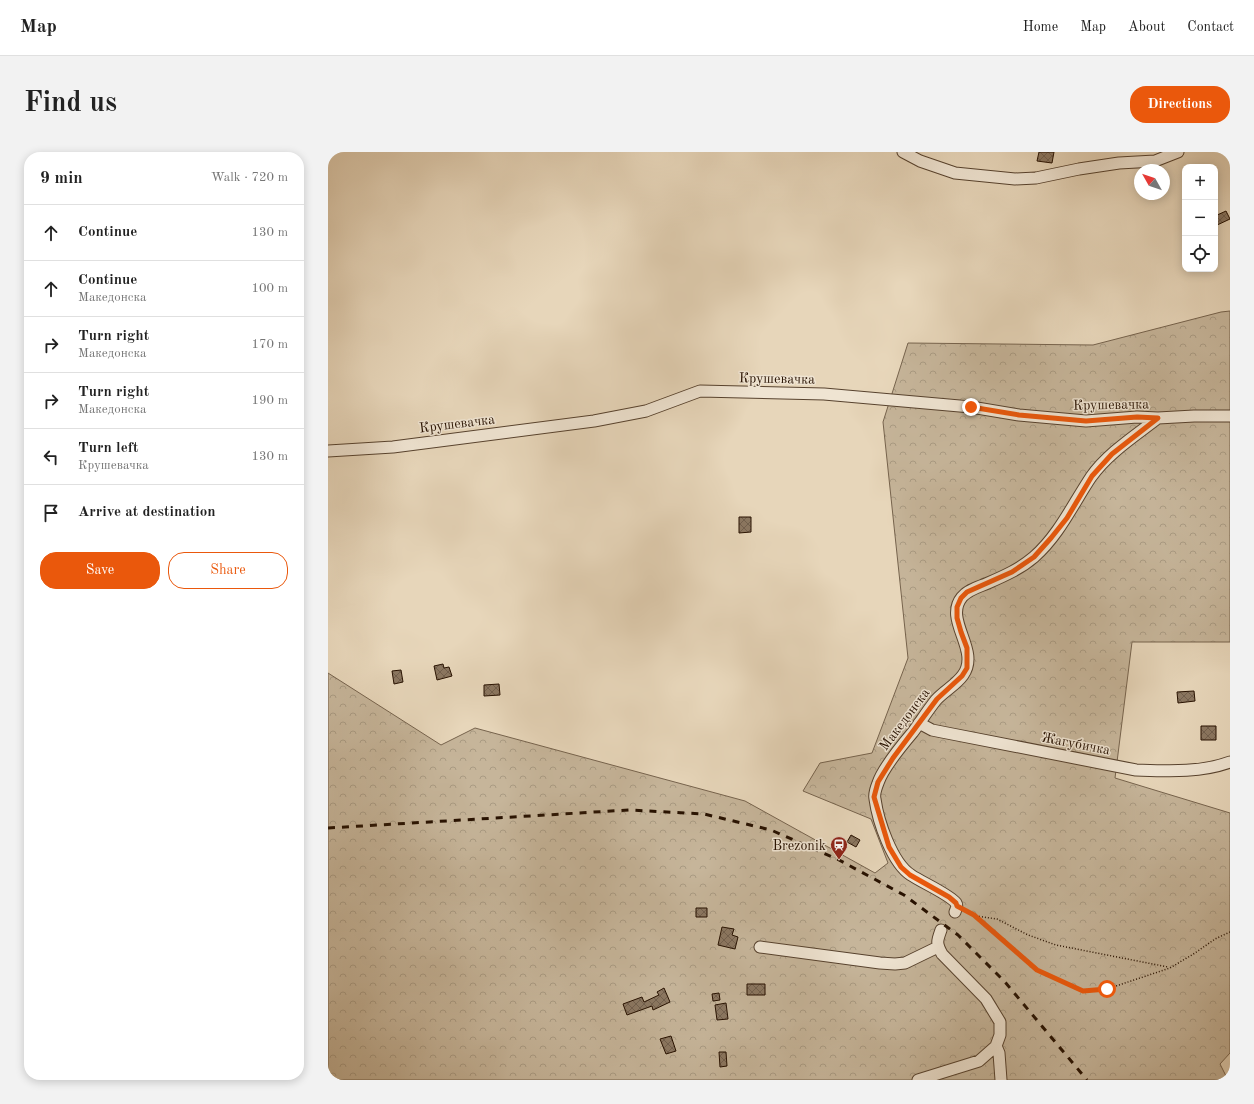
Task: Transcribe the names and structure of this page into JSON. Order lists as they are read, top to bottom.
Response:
{
  "streets": {
    "street": ["Крушевачка", "Македонска", "Жагубичка"]
  },
  "crossings": [
    ["Крушевачка", "Македонска"],
    ["Македонска", "Жагубичка"]
  ],
  "places": {
    "station": ["Brezonik"]
  },
  "north": "top left",
  "page": {
    "header": "Map",
    "nav": [
      "Home",
      "Map",
      "About",
      "Contact"
    ],
    "buttons": [
      "Directions",
      ["Save", "Share"]
    ],
    "title": "Find us",
    "heading": ["9 min", "Walk · 720 m"],
    "map_buttons": ["+", "−"],
    "list": [
      ["Continue", "130 m"],
      ["Continue", "Македонска", "100 m"],
      ["Turn right", "Македонска", "170 m"],
      ["Turn right", "Македонска", "190 m"],
      ["Turn left", "Крушевачка", "130 m"],
      "Arrive at destination"
    ]
  }
}
